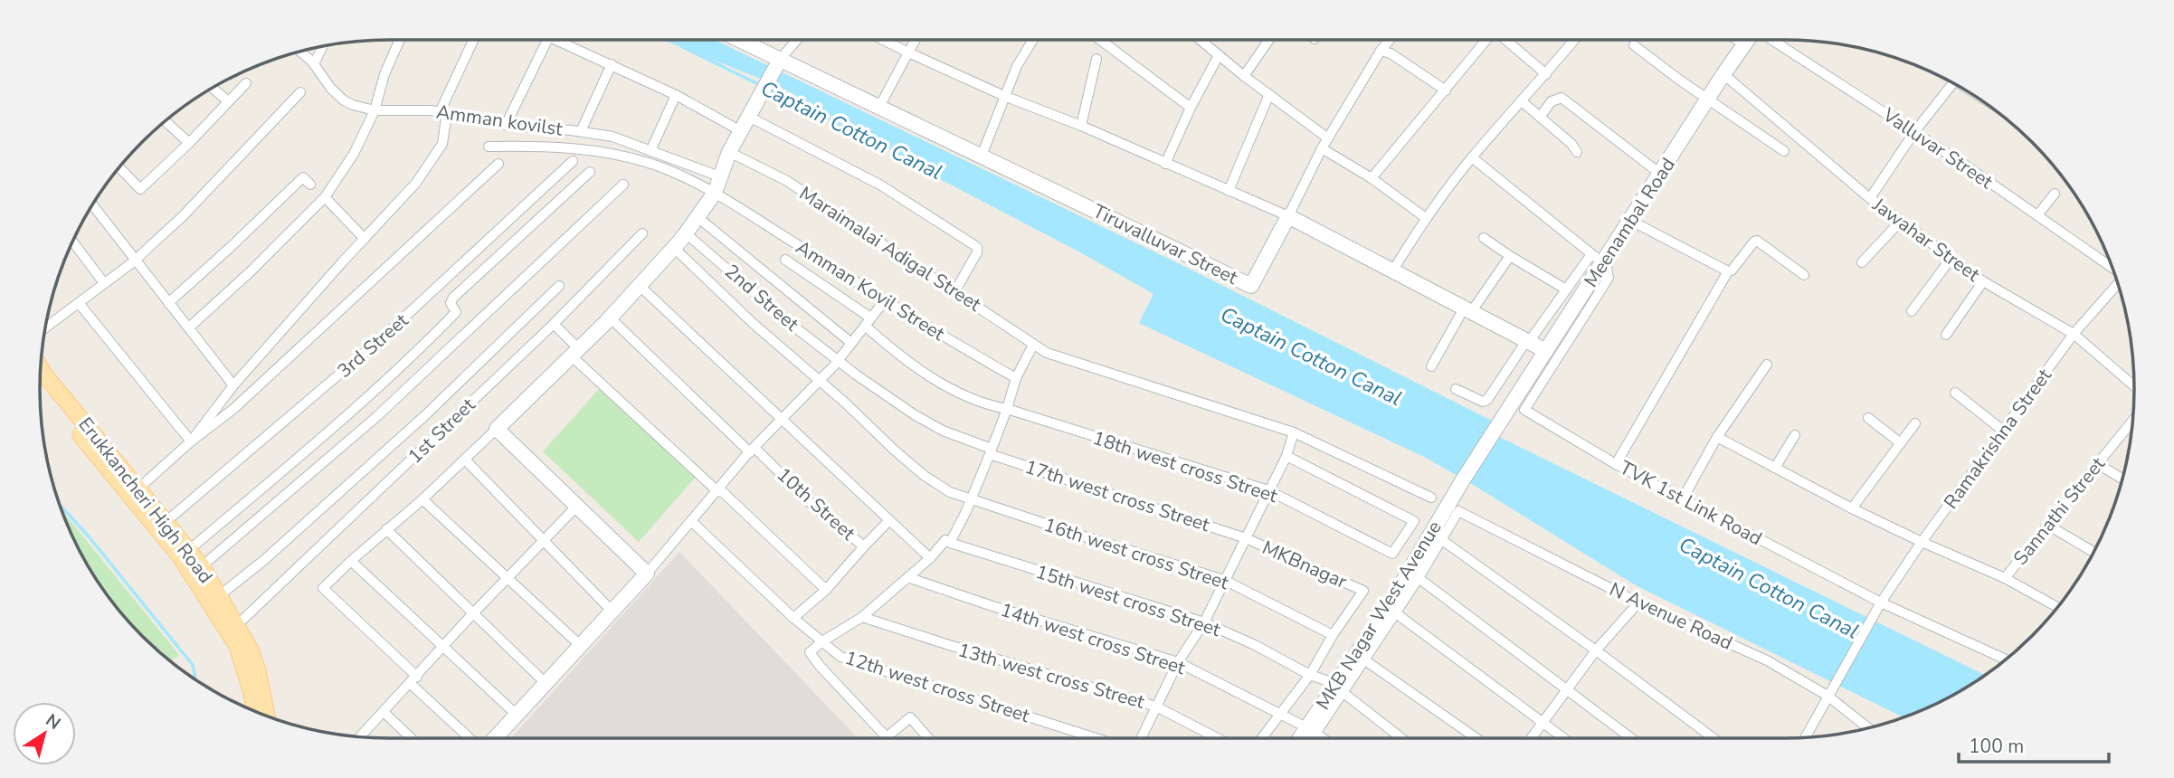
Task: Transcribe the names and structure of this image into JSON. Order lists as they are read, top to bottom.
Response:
{
  "streets": {
    "main road": ["Erukkancheri High Road"],
    "street": [
      "Amman kovilst",
      "Valluvar Street",
      "Meenambal Road",
      "Jawahar Street",
      "Tiruvalluvar Street",
      "Maraimalai Adigal Street",
      "Amman Kovil Street",
      "2nd Street",
      "3rd Street",
      "1st Street",
      "Ramakrishna Street",
      "18th west cross Street",
      "17th west cross Street",
      "TVK 1st Link Road",
      "10th Street",
      "Sannathi Street",
      "16th west cross Street",
      "MKBnagar",
      "15th west cross Street",
      "MKB Nagar West Avenue",
      "N Avenue Road",
      "14th west cross Street",
      "13th west cross Street",
      "12th west cross Street"
    ]
  },
  "crossings": [
    ["Meenambal Road", "Jawahar Street"],
    ["Meenambal Road", "TVK 1st Link Road"],
    ["Meenambal Road", "MKB Nagar West Avenue"],
    ["Jawahar Street", "Ramakrishna Street"],
    ["2nd Street", "17th west cross Street"],
    ["3rd Street", "Erukkancheri High Road"],
    ["1st Street", "Erukkancheri High Road"],
    ["Ramakrishna Street", "TVK 1st Link Road"],
    ["Ramakrishna Street", "N Avenue Road"],
    ["17th west cross Street", "MKBnagar"],
    ["10th Street", "12th west cross Street"],
    ["16th west cross Street", "MKBnagar"],
    ["15th west cross Street", "MKB Nagar West Avenue"],
    ["MKB Nagar West Avenue", "14th west cross Street"]
  ],
  "water": ["Captain Cotton Canal"],
  "scale_bar": "100 m",
  "north": "top right"
}
